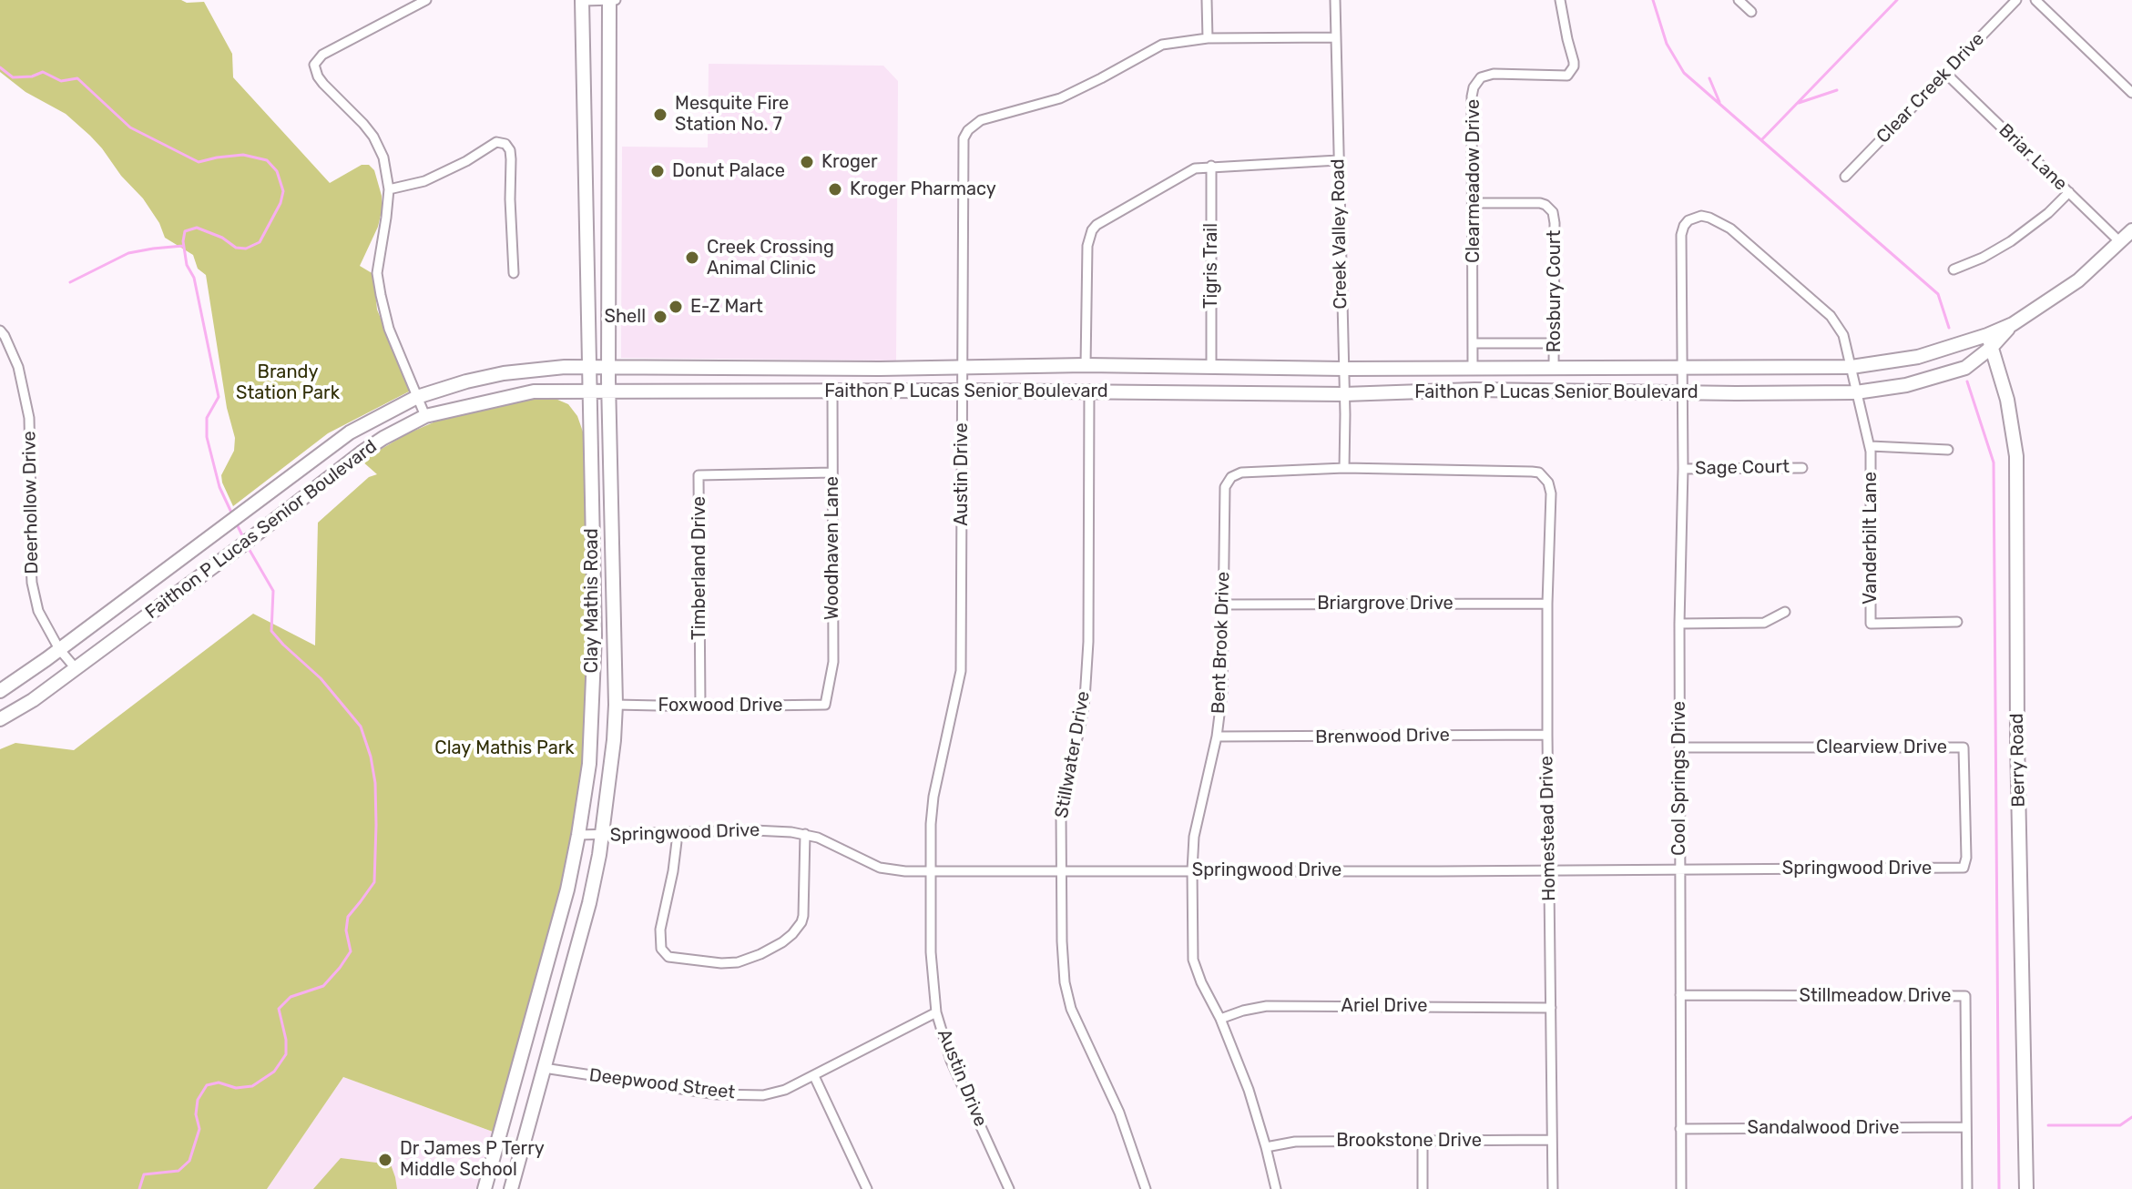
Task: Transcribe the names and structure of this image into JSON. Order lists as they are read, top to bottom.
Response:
{
  "streets": {
    "main road": ["Faithon P Lucas Senior Boulevard", "Clay Mathis Road", "Berry Road"],
    "street": [
      "Clear Creek Drive",
      "Briar Lane",
      "Clearmeadow Drive",
      "Creek Valley Road",
      "Tigris Trail",
      "Rosbury Court",
      "Sage Court",
      "Austin Drive",
      "Deerhollow Drive",
      "Vanderbilt Lane",
      "Woodhaven Lane",
      "Timberland Drive",
      "Briargrove Drive",
      "Bent Brook Drive",
      "Foxwood Drive",
      "Brenwood Drive",
      "Clearview Drive",
      "Stillwater Drive",
      "Cool Springs Drive",
      "Homestead Drive",
      "Springwood Drive",
      "Stillmeadow Drive",
      "Ariel Drive",
      "Deepwood Street",
      "Sandalwood Drive",
      "Brookstone Drive"
    ]
  },
  "crossings": [
    ["Clear Creek Drive", "Briar Lane"],
    ["Briar Lane", "Faithon P Lucas Senior Boulevard"],
    ["Clearmeadow Drive", "Rosbury Court"],
    ["Clearmeadow Drive", "Faithon P Lucas Senior Boulevard"],
    ["Creek Valley Road", "Faithon P Lucas Senior Boulevard"],
    ["Creek Valley Road", "Austin Drive"],
    ["Creek Valley Road", "Bent Brook Drive"],
    ["Tigris Trail", "Faithon P Lucas Senior Boulevard"],
    ["Rosbury Court", "Faithon P Lucas Senior Boulevard"],
    ["Faithon P Lucas Senior Boulevard", "Austin Drive"],
    ["Faithon P Lucas Senior Boulevard", "Deerhollow Drive"],
    ["Faithon P Lucas Senior Boulevard", "Vanderbilt Lane"],
    ["Faithon P Lucas Senior Boulevard", "Woodhaven Lane"],
    ["Faithon P Lucas Senior Boulevard", "Clay Mathis Road"],
    ["Faithon P Lucas Senior Boulevard", "Stillwater Drive"],
    ["Faithon P Lucas Senior Boulevard", "Berry Road"],
    ["Faithon P Lucas Senior Boulevard", "Cool Springs Drive"],
    ["Sage Court", "Cool Springs Drive"],
    ["Austin Drive", "Springwood Drive"],
    ["Austin Drive", "Deepwood Street"],
    ["Vanderbilt Lane", "Cool Springs Drive"],
    ["Woodhaven Lane", "Timberland Drive"],
    ["Woodhaven Lane", "Foxwood Drive"],
    ["Timberland Drive", "Foxwood Drive"],
    ["Clay Mathis Road", "Foxwood Drive"],
    ["Clay Mathis Road", "Springwood Drive"],
    ["Clay Mathis Road", "Deepwood Street"],
    ["Briargrove Drive", "Bent Brook Drive"],
    ["Briargrove Drive", "Homestead Drive"],
    ["Bent Brook Drive", "Brenwood Drive"],
    ["Bent Brook Drive", "Homestead Drive"],
    ["Bent Brook Drive", "Springwood Drive"],
    ["Bent Brook Drive", "Ariel Drive"],
    ["Bent Brook Drive", "Brookstone Drive"],
    ["Brenwood Drive", "Homestead Drive"],
    ["Clearview Drive", "Cool Springs Drive"],
    ["Clearview Drive", "Springwood Drive"],
    ["Stillwater Drive", "Springwood Drive"],
    ["Cool Springs Drive", "Springwood Drive"],
    ["Cool Springs Drive", "Stillmeadow Drive"],
    ["Cool Springs Drive", "Sandalwood Drive"],
    ["Homestead Drive", "Springwood Drive"],
    ["Homestead Drive", "Ariel Drive"],
    ["Homestead Drive", "Brookstone Drive"],
    ["Stillmeadow Drive", "Sandalwood Drive"]
  ],
  "parks": ["Brandy Station Park", "Clay Mathis Park"],
  "places": [
    "Mesquite Fire Station No. 7",
    "Kroger",
    "Donut Palace",
    "Kroger Pharmacy",
    "Creek Crossing Animal Clinic",
    "E-Z Mart",
    "Shell",
    "Dr James P Terry Middle School"
  ]
}
